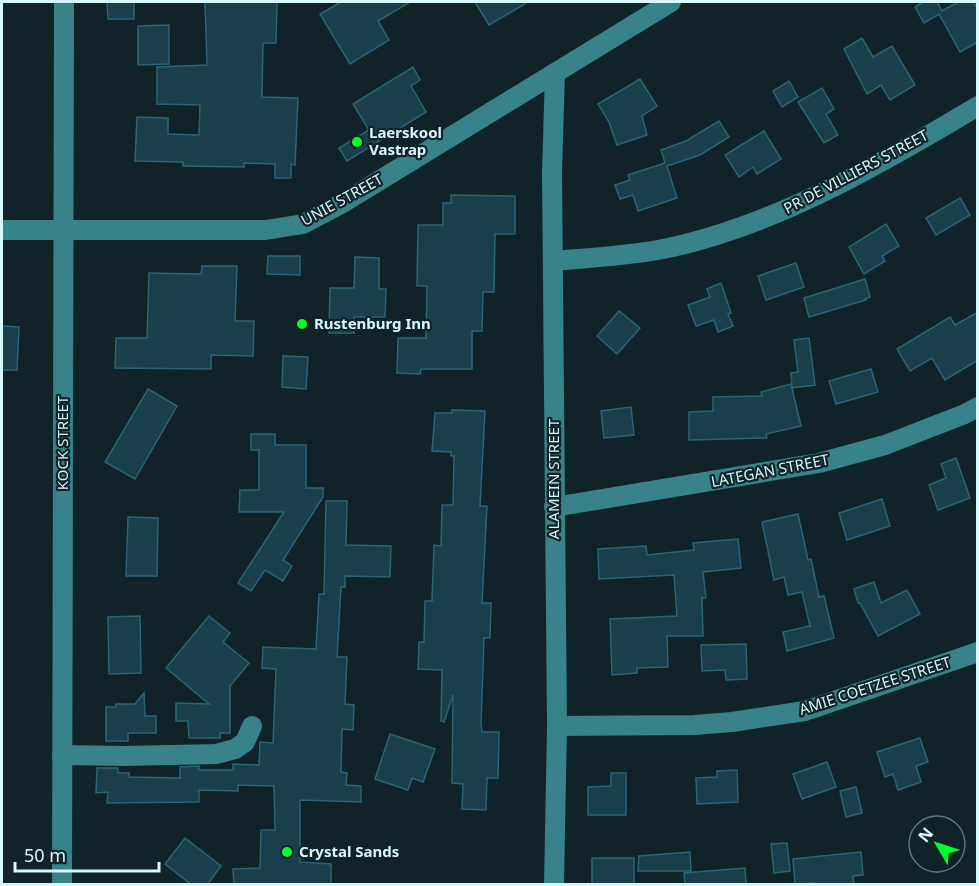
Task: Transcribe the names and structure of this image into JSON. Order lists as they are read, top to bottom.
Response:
{
  "streets": {
    "street": [
      "PR DE VILLIERS STREET",
      "UNIE STREET",
      "KOCK STREET",
      "LATEGAN STREET",
      "ALAMEIN STREET",
      "AMIE COETZEE STREET"
    ]
  },
  "crossings": [
    ["PR DE VILLIERS STREET", "ALAMEIN STREET"],
    ["UNIE STREET", "KOCK STREET"],
    ["UNIE STREET", "ALAMEIN STREET"],
    ["LATEGAN STREET", "ALAMEIN STREET"],
    ["ALAMEIN STREET", "AMIE COETZEE STREET"]
  ],
  "places": ["Laerskool Vastrap", "Rustenburg Inn", "Crystal Sands"],
  "scale_bar": "50 m",
  "north": "top left"
}
